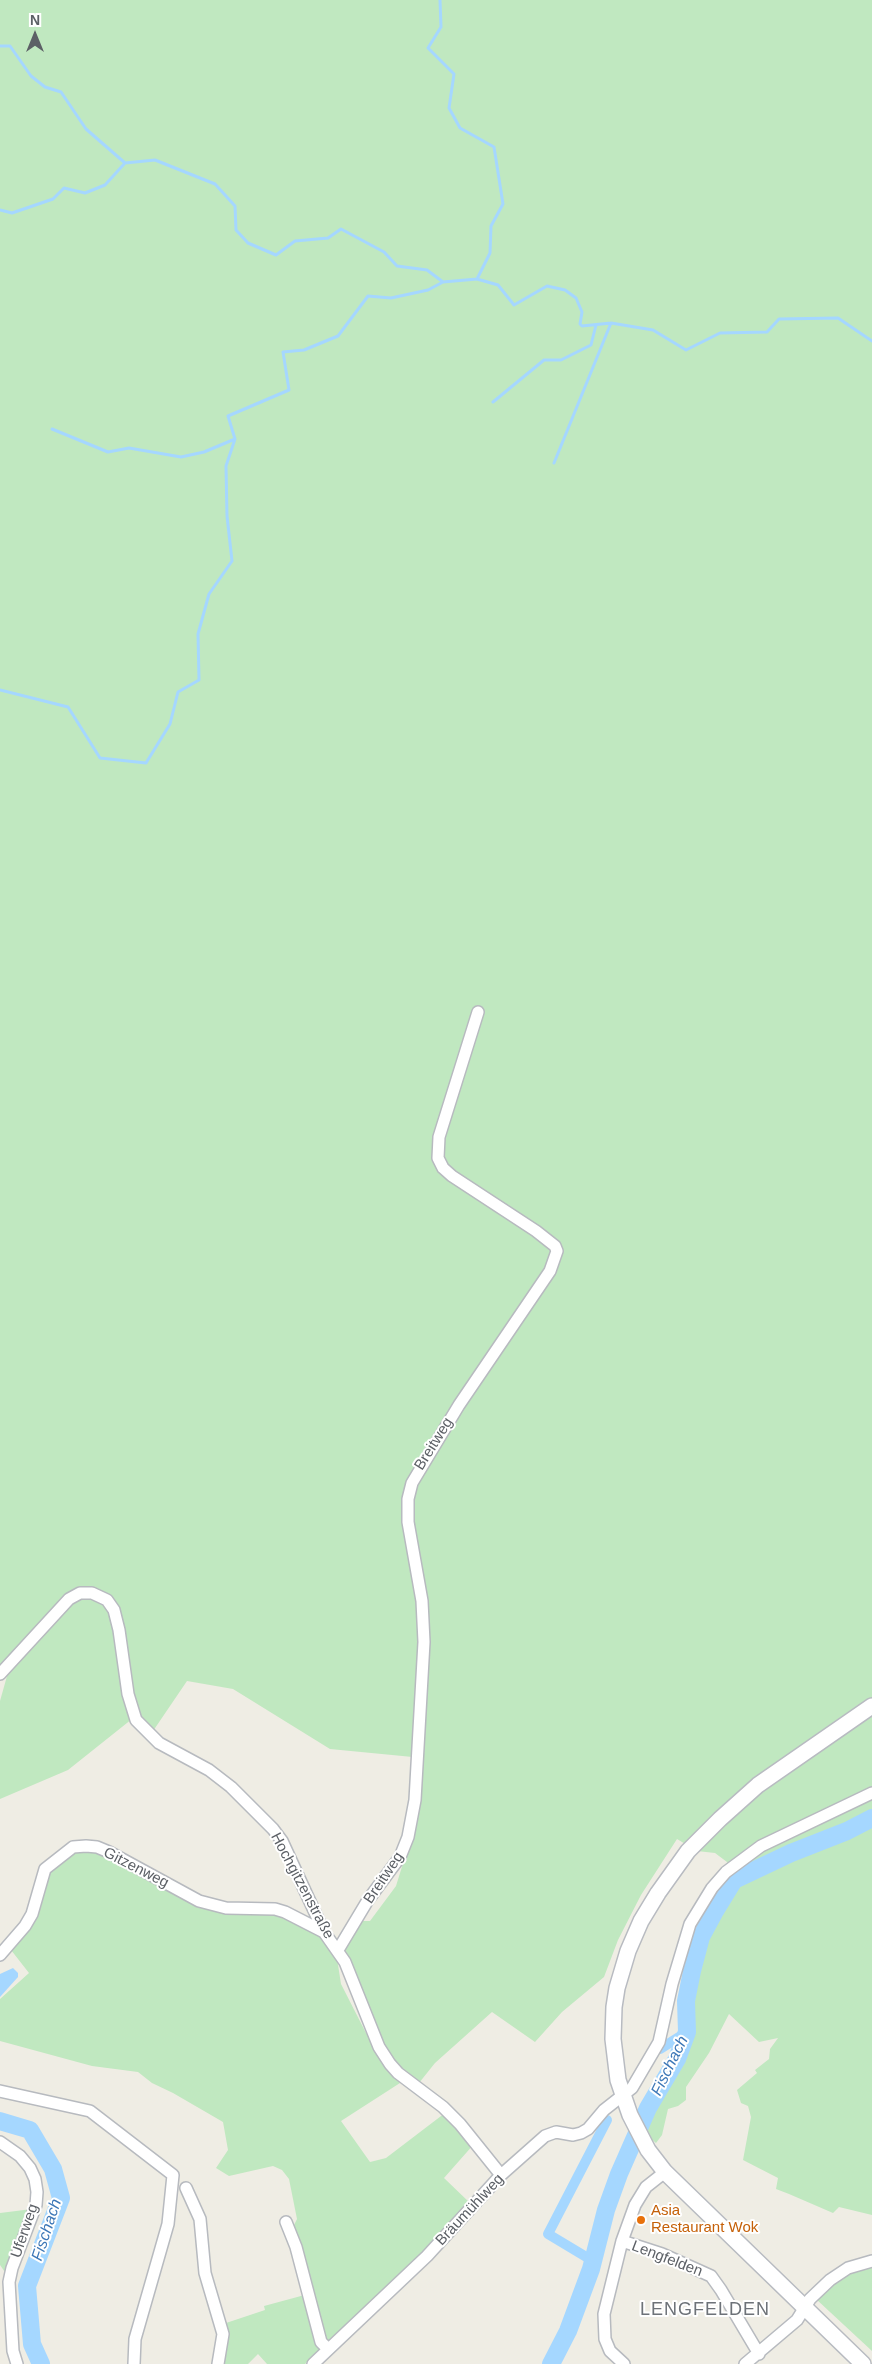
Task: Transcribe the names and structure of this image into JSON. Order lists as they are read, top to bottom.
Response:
{
  "streets": {
    "street": [
      "Breitweg",
      "Gitzenweg",
      "Hochgitzenstraße",
      "Bräumühlweg",
      "Uferweg",
      "Lengfelden"
    ]
  },
  "crossings": [
    ["Breitweg", "Hochgitzenstraße"],
    ["Gitzenweg", "Hochgitzenstraße"],
    ["Hochgitzenstraße", "Bräumühlweg"]
  ],
  "districts": ["LENGFELDEN"],
  "water": ["Fischach"],
  "places": ["Asia Restaurant Wok"],
  "north": "top"
}
